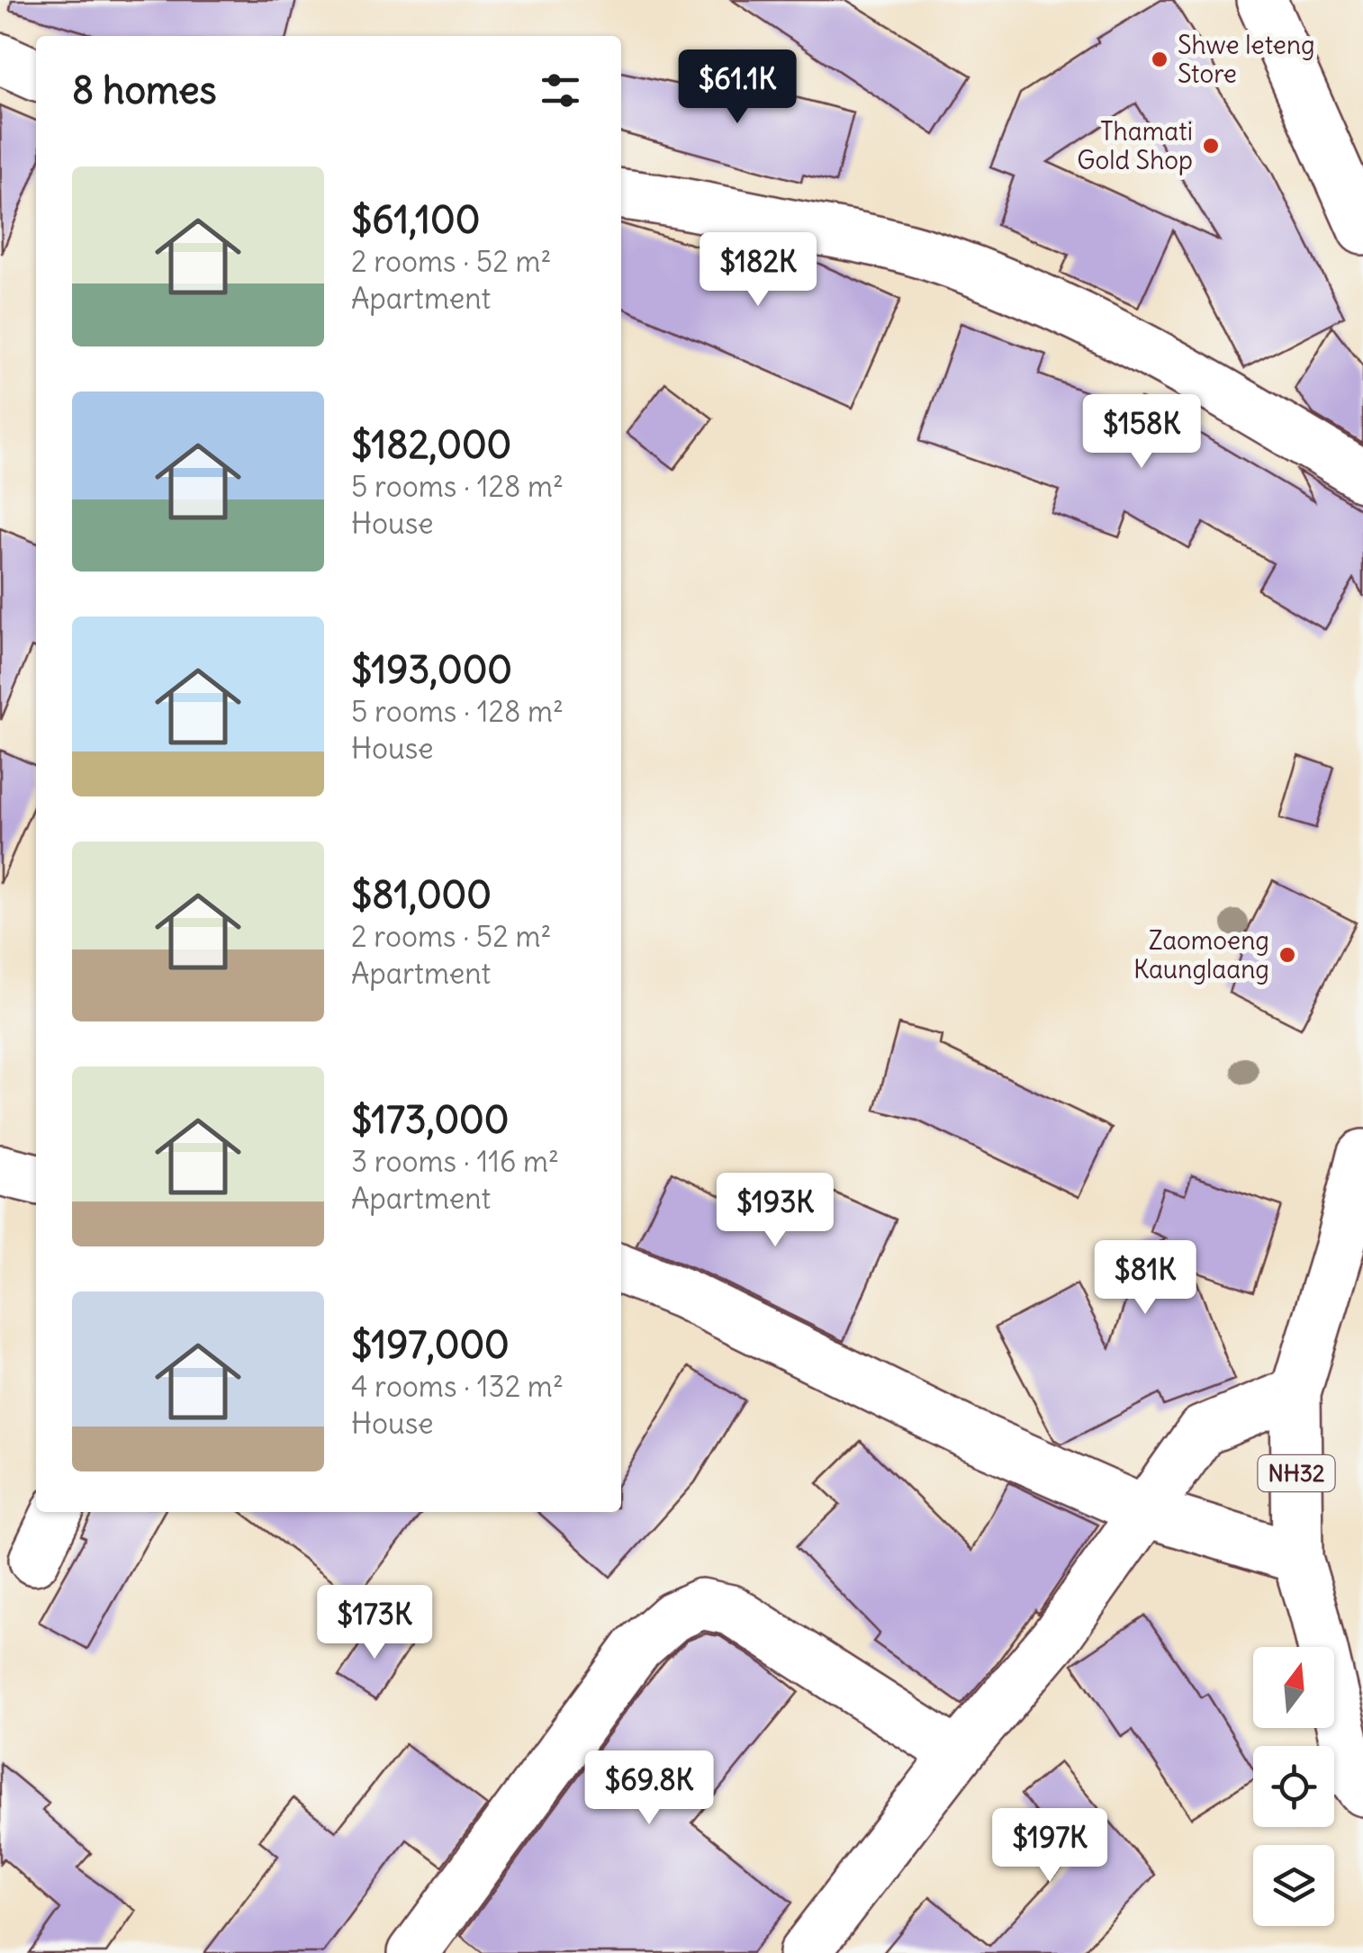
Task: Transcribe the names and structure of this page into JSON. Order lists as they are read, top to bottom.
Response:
{
  "streets": {
    "main road": ["NH32"]
  },
  "places": ["Shwe leteng Store", "Thamati Gold Shop", "Zaomoeng Kaunglaang"],
  "north": "top",
  "page": {
    "heading": "8 homes",
    "price": [
      "$61.1K",
      "$182K",
      "$158K",
      "$193K",
      "$81K",
      "$173K",
      "$69.8K",
      "$197K"
    ],
    "list": [
      {
        "name": "$61,100",
        "note": "2 rooms · 52 m² · Apartment"
      },
      {
        "name": "$182,000",
        "note": "5 rooms · 128 m² · House"
      },
      {
        "name": "$193,000",
        "note": "5 rooms · 128 m² · House"
      },
      {
        "name": "$81,000",
        "note": "2 rooms · 52 m² · Apartment"
      },
      {
        "name": "$173,000",
        "note": "3 rooms · 116 m² · Apartment"
      },
      {
        "name": "$197,000",
        "note": "4 rooms · 132 m² · House"
      }
    ]
  }
}
